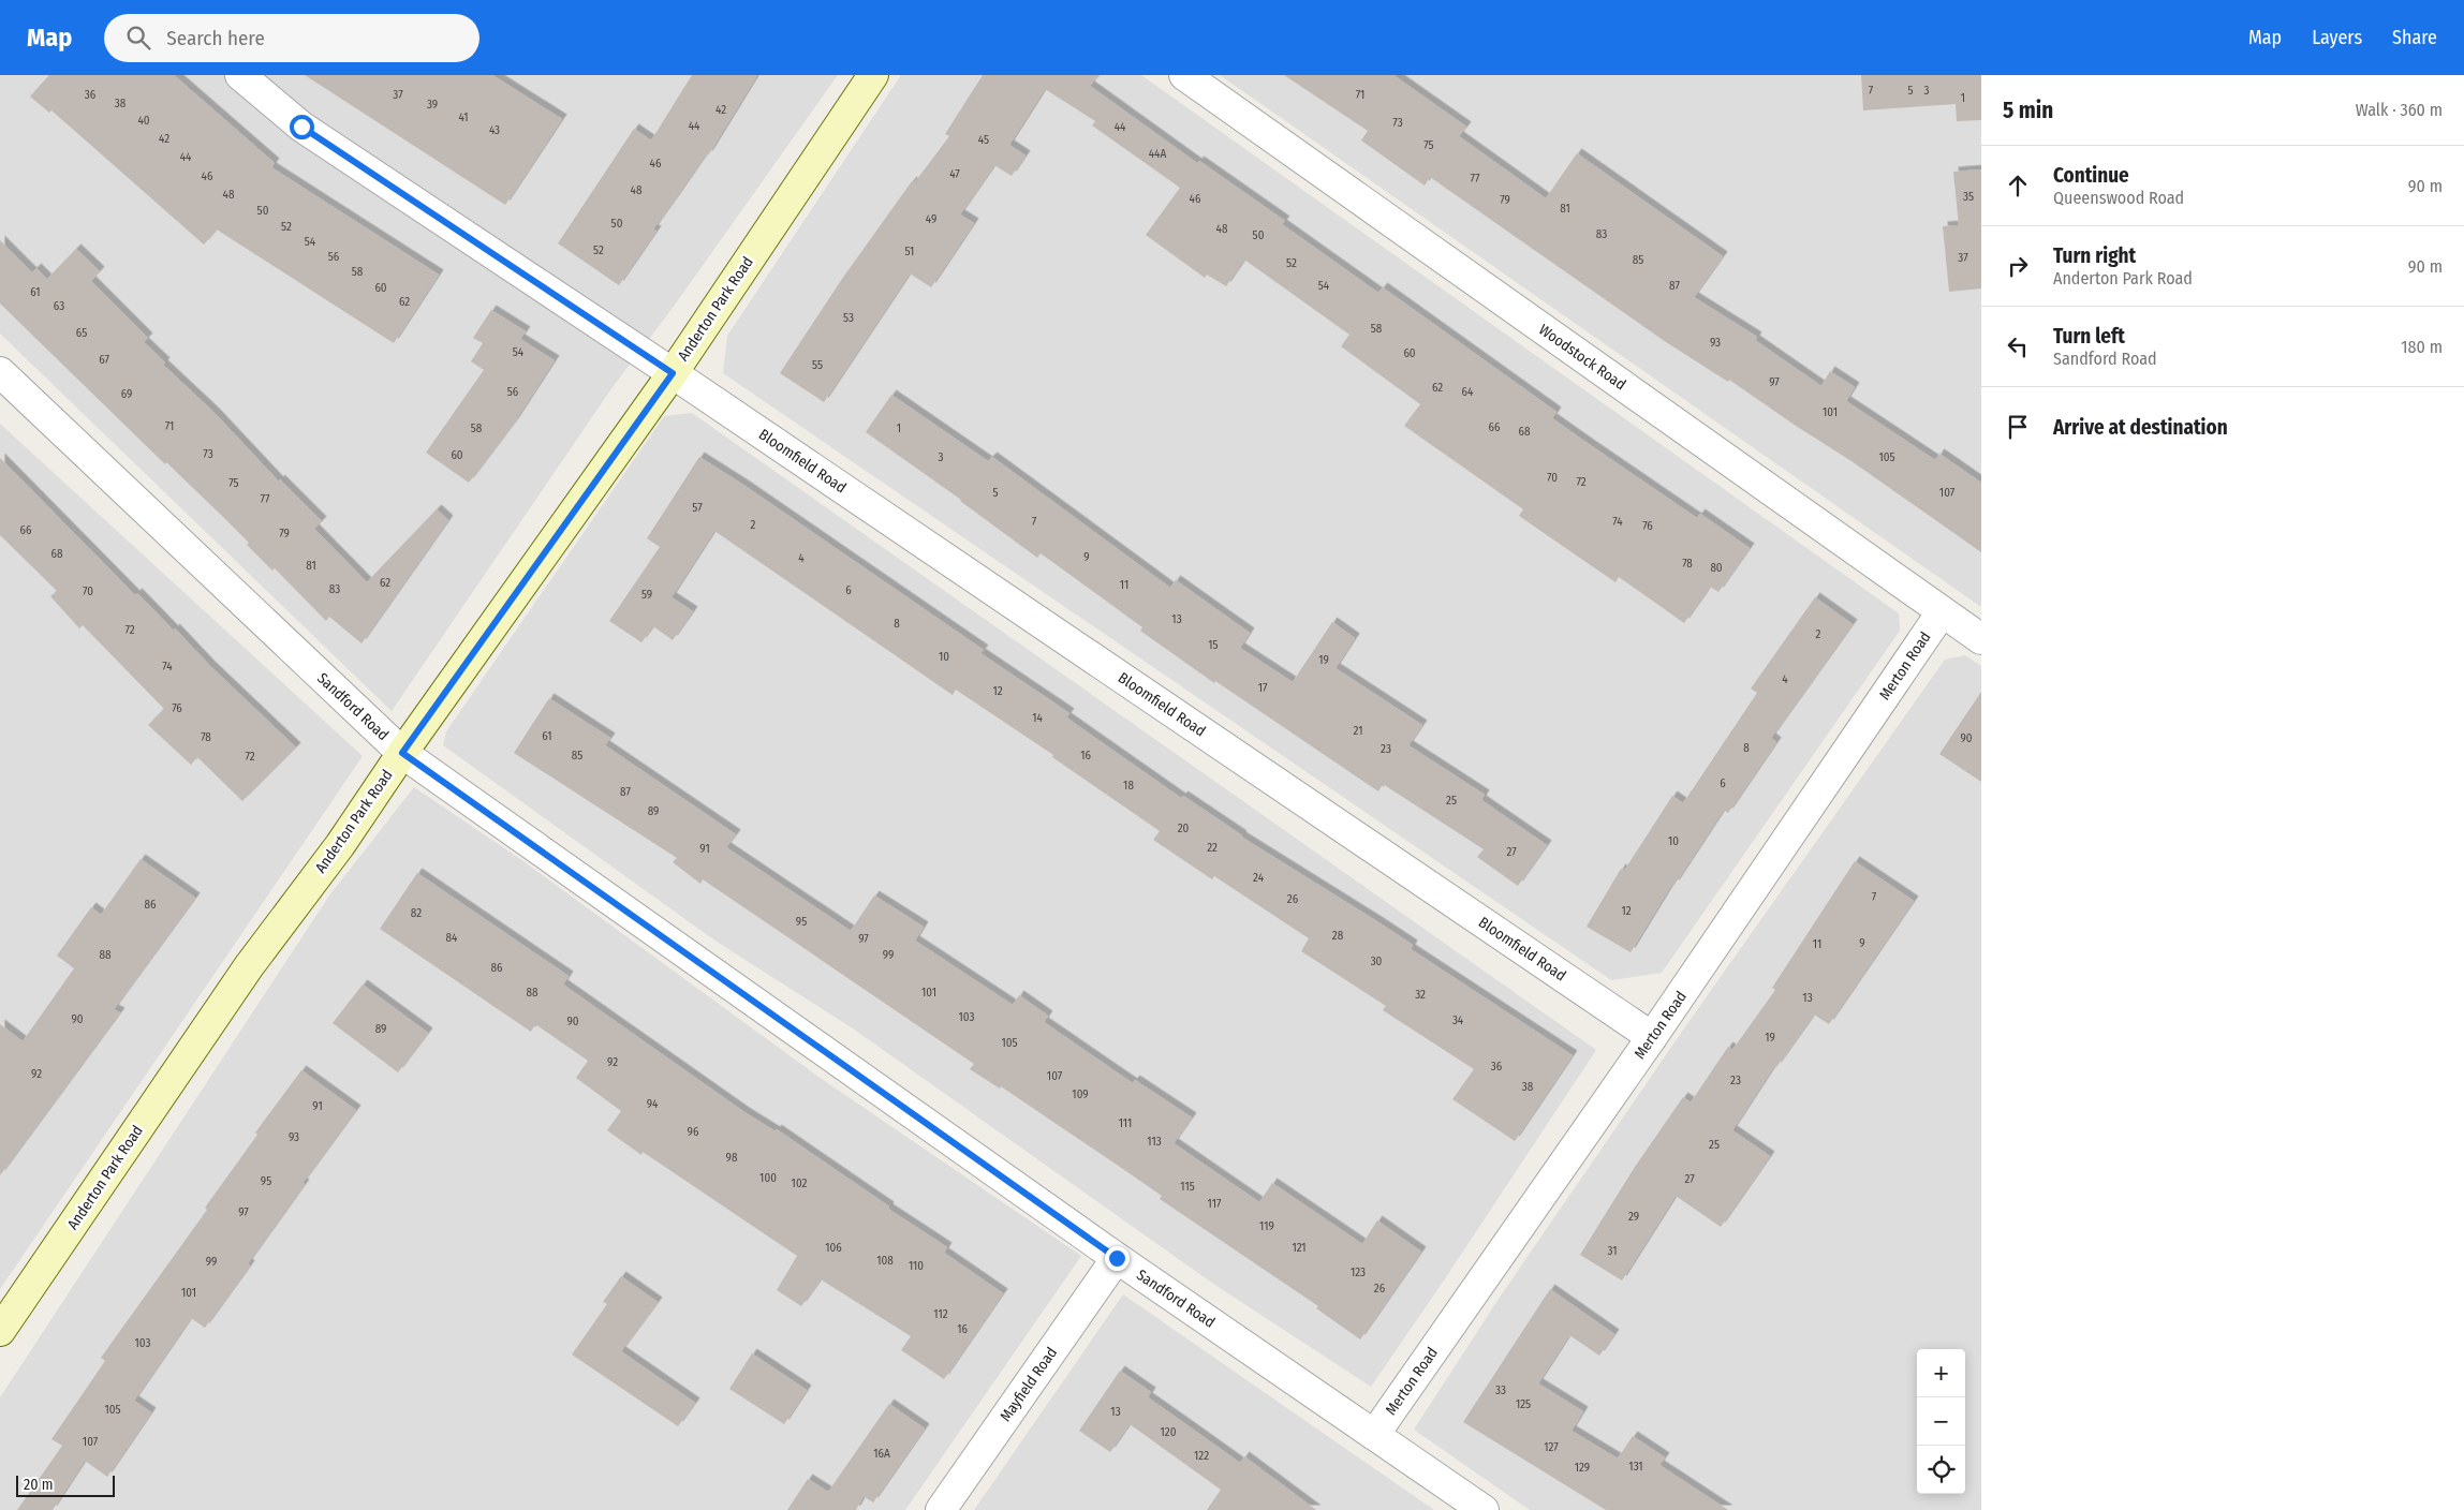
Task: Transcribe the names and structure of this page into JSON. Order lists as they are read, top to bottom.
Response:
{
  "streets": {
    "street": [
      "Anderton Park Road",
      "Woodstock Road",
      "Bloomfield Road",
      "Merton Road",
      "Sandford Road",
      "Mayfield Road"
    ]
  },
  "crossings": [
    ["Anderton Park Road", "Bloomfield Road"],
    ["Anderton Park Road", "Sandford Road"],
    ["Woodstock Road", "Merton Road"],
    ["Bloomfield Road", "Merton Road"],
    ["Merton Road", "Sandford Road"],
    ["Sandford Road", "Mayfield Road"]
  ],
  "house_numbers": [
    "7",
    "5",
    "3",
    "36",
    "37",
    "71",
    "1",
    "38",
    "39",
    "42",
    "41",
    "40",
    "73",
    "44",
    "44",
    "43",
    "42",
    "45",
    "75",
    "44A",
    "44",
    "46",
    "47",
    "46",
    "77",
    "48",
    "48",
    "35",
    "46",
    "79",
    "81",
    "50",
    "49",
    "50",
    "52",
    "48",
    "83",
    "50",
    "54",
    "52",
    "51",
    "56",
    "37",
    "85",
    "52",
    "58",
    "54",
    "87",
    "60",
    "61",
    "62",
    "63",
    "53",
    "58",
    "65",
    "93",
    "54",
    "60",
    "67",
    "55",
    "97",
    "62",
    "56",
    "64",
    "69",
    "101",
    "71",
    "66",
    "58",
    "1",
    "68",
    "73",
    "60",
    "3",
    "105",
    "70",
    "72",
    "75",
    "5",
    "107",
    "77",
    "57",
    "7",
    "74",
    "2",
    "76",
    "66",
    "79",
    "68",
    "9",
    "4",
    "78",
    "81",
    "80",
    "62",
    "11",
    "83",
    "6",
    "70",
    "59",
    "13",
    "8",
    "72",
    "2",
    "15",
    "10",
    "19",
    "74",
    "4",
    "17",
    "12",
    "76",
    "14",
    "21",
    "61",
    "78",
    "90",
    "8",
    "23",
    "85",
    "16",
    "72",
    "6",
    "18",
    "87",
    "25",
    "89",
    "20",
    "10",
    "22",
    "91",
    "27",
    "24",
    "7",
    "26",
    "86",
    "12",
    "82",
    "95",
    "28",
    "84",
    "97",
    "9",
    "11",
    "88",
    "99",
    "30",
    "86",
    "88",
    "101",
    "32",
    "13",
    "103",
    "90",
    "34",
    "90",
    "89",
    "19",
    "105",
    "92",
    "36",
    "92",
    "107",
    "23",
    "38",
    "109",
    "94",
    "91",
    "111",
    "96",
    "93",
    "113",
    "25",
    "98",
    "100",
    "27",
    "95",
    "102",
    "115",
    "117",
    "97",
    "29",
    "119",
    "106",
    "121",
    "31",
    "108",
    "99",
    "110",
    "123",
    "26",
    "101",
    "112",
    "16",
    "103",
    "33",
    "125",
    "105",
    "13",
    "120",
    "107",
    "127",
    "16A",
    "122",
    "131",
    "129"
  ],
  "scale_bar": "20 m",
  "page": {
    "header": "Map",
    "search": "Search here",
    "nav": ["Map", "Layers", "Share"],
    "heading": ["5 min", "Walk · 360 m"],
    "list": [
      ["Continue", "Queenswood Road", "90 m"],
      ["Turn right", "Anderton Park Road", "90 m"],
      ["Turn left", "Sandford Road", "180 m"],
      "Arrive at destination"
    ],
    "map_buttons": ["+", "−"],
    "scale": "20 m"
  }
}
